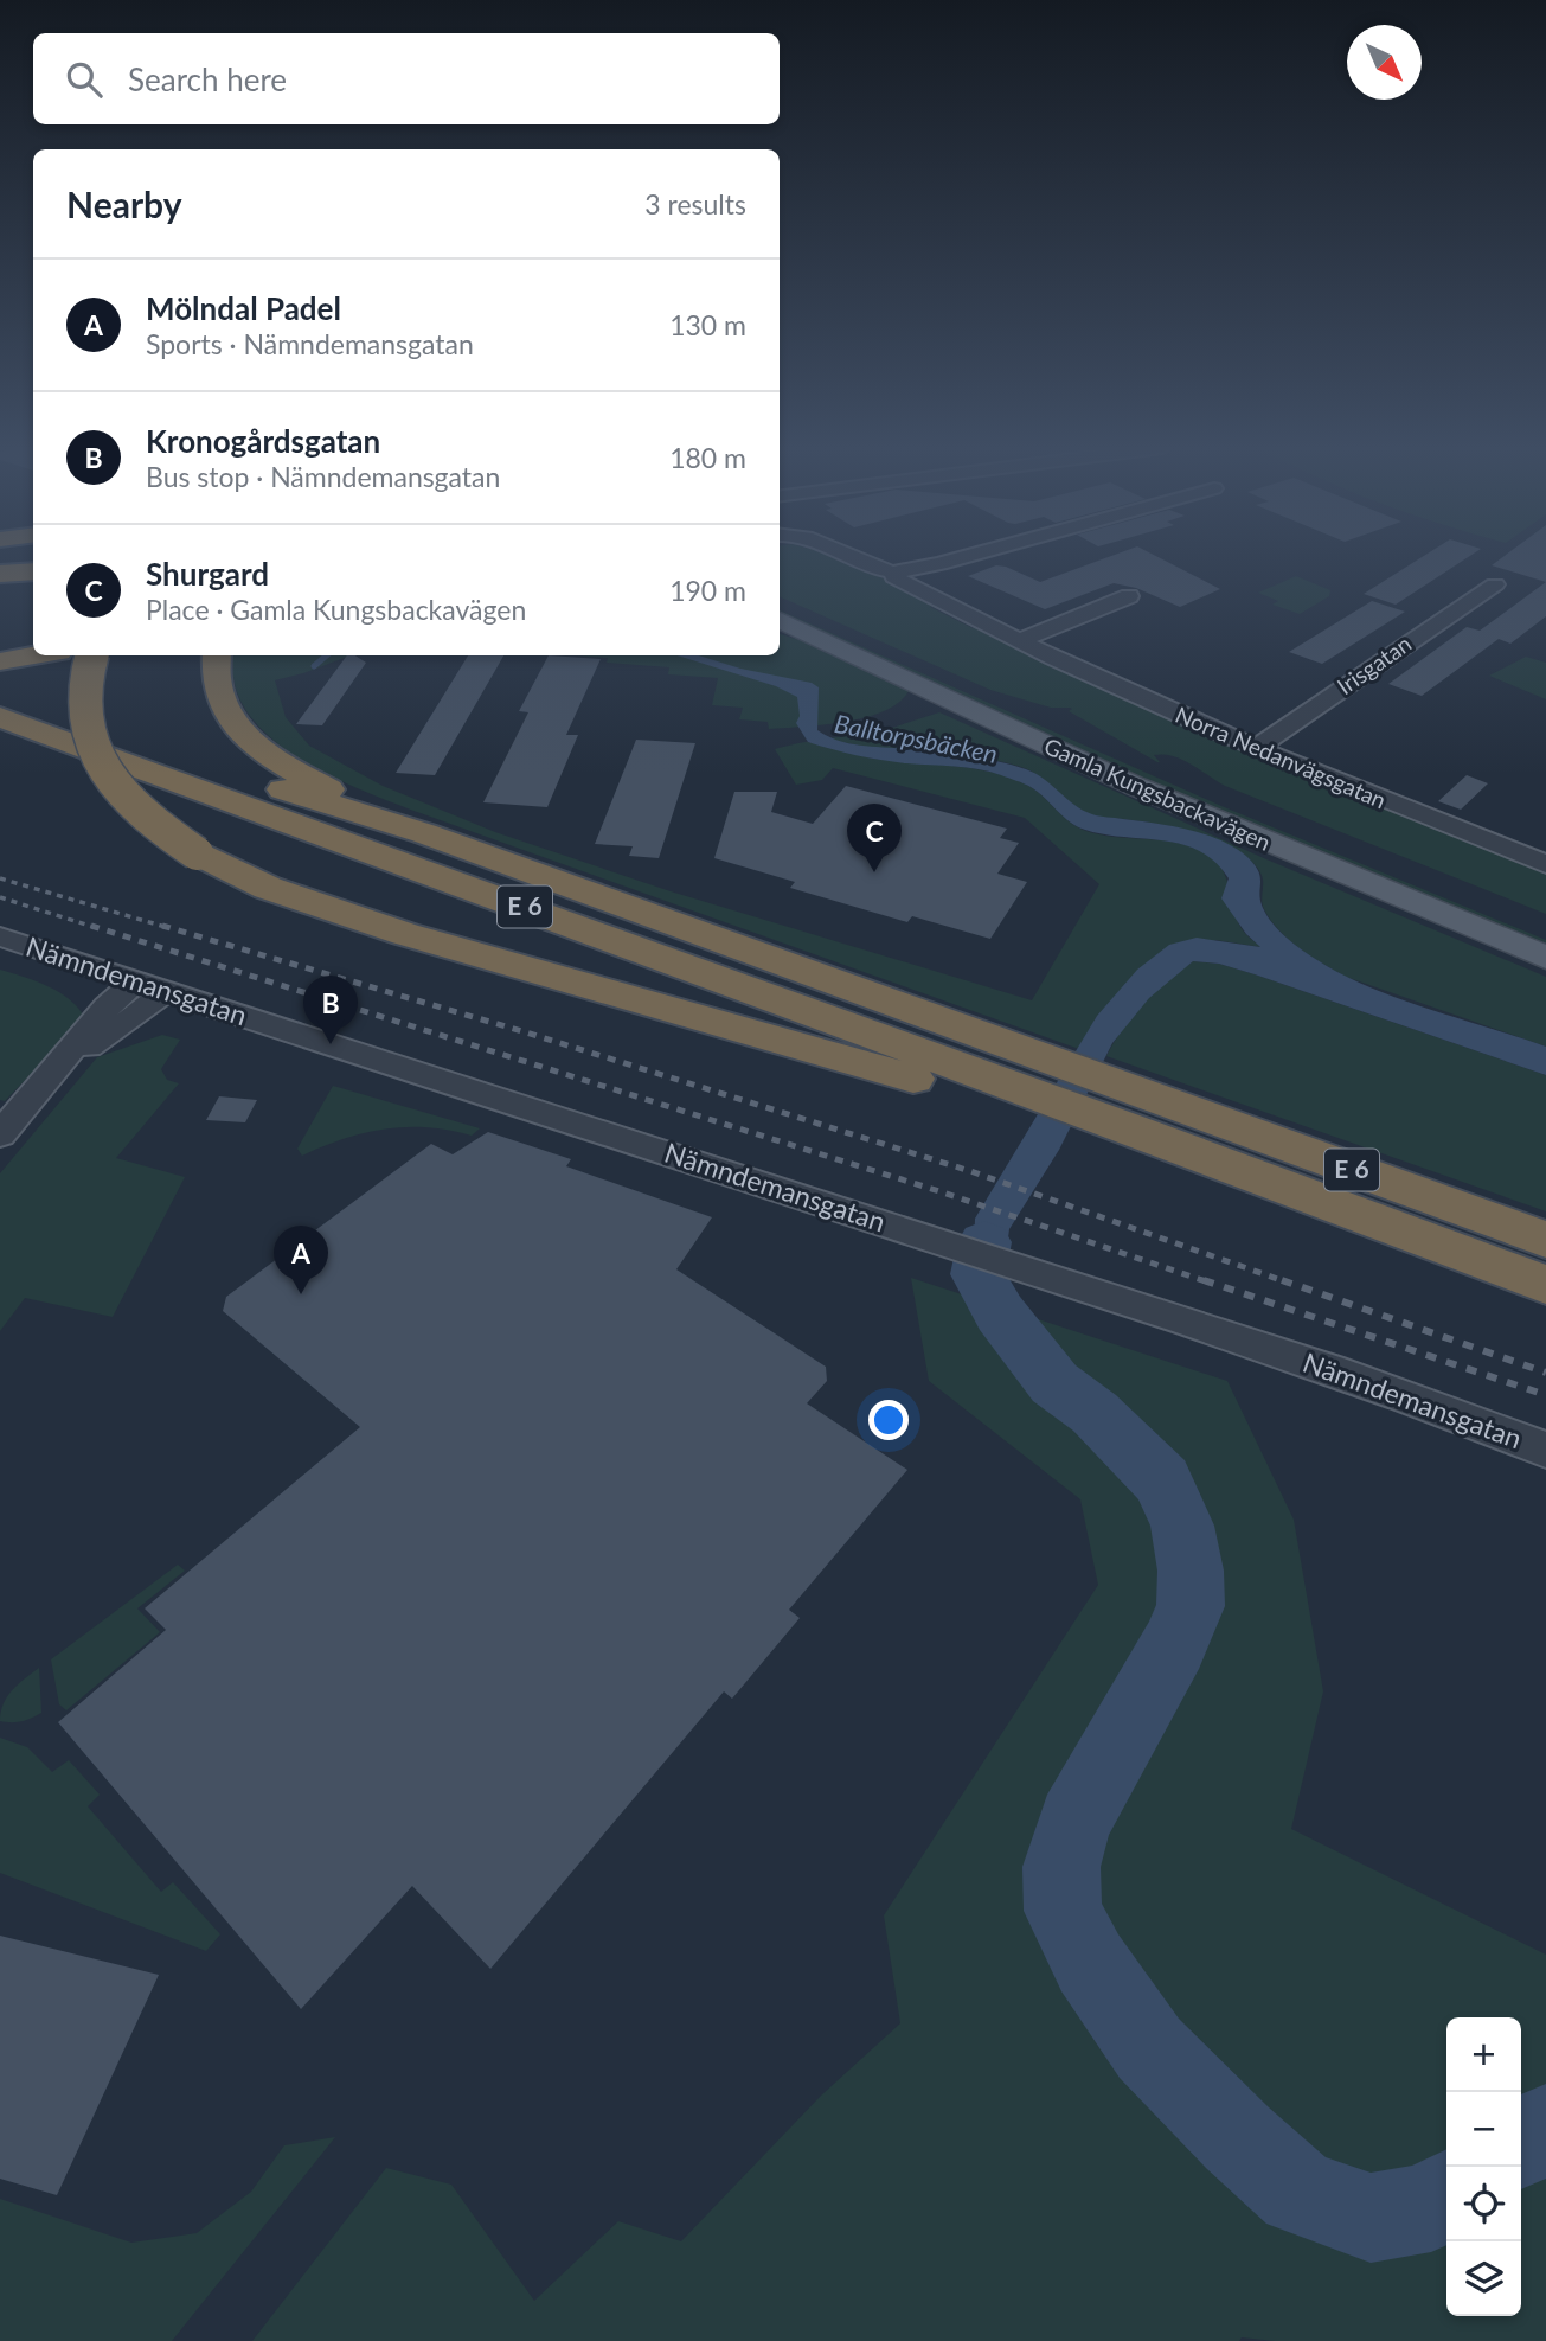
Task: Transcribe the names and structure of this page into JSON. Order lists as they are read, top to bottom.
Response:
{
  "streets": {
    "highway": ["E 6"],
    "main road": ["Gamla Kungsbackavägen"],
    "street": ["Irisgatan", "Norra Nedanvägsgatan", "Nämndemansgatan"]
  },
  "crossings": [
    ["Irisgatan", "Norra Nedanvägsgatan"]
  ],
  "water": ["Balltorpsbäcken"],
  "north": "bottom right",
  "page": {
    "search": "Search here",
    "heading": ["Nearby", "3 results"],
    "list": [
      {
        "mark": "A",
        "name": "Mölndal Padel",
        "note": "Sports · Nämndemansgatan",
        "value": "130 m"
      },
      {
        "mark": "B",
        "name": "Kronogårdsgatan",
        "note": "Bus stop · Nämndemansgatan",
        "value": "180 m"
      },
      {
        "mark": "C",
        "name": "Shurgard",
        "note": "Place · Gamla Kungsbackavägen",
        "value": "190 m"
      }
    ],
    "pins": ["C", "B", "A"],
    "map_buttons": ["+", "−"]
  }
}
